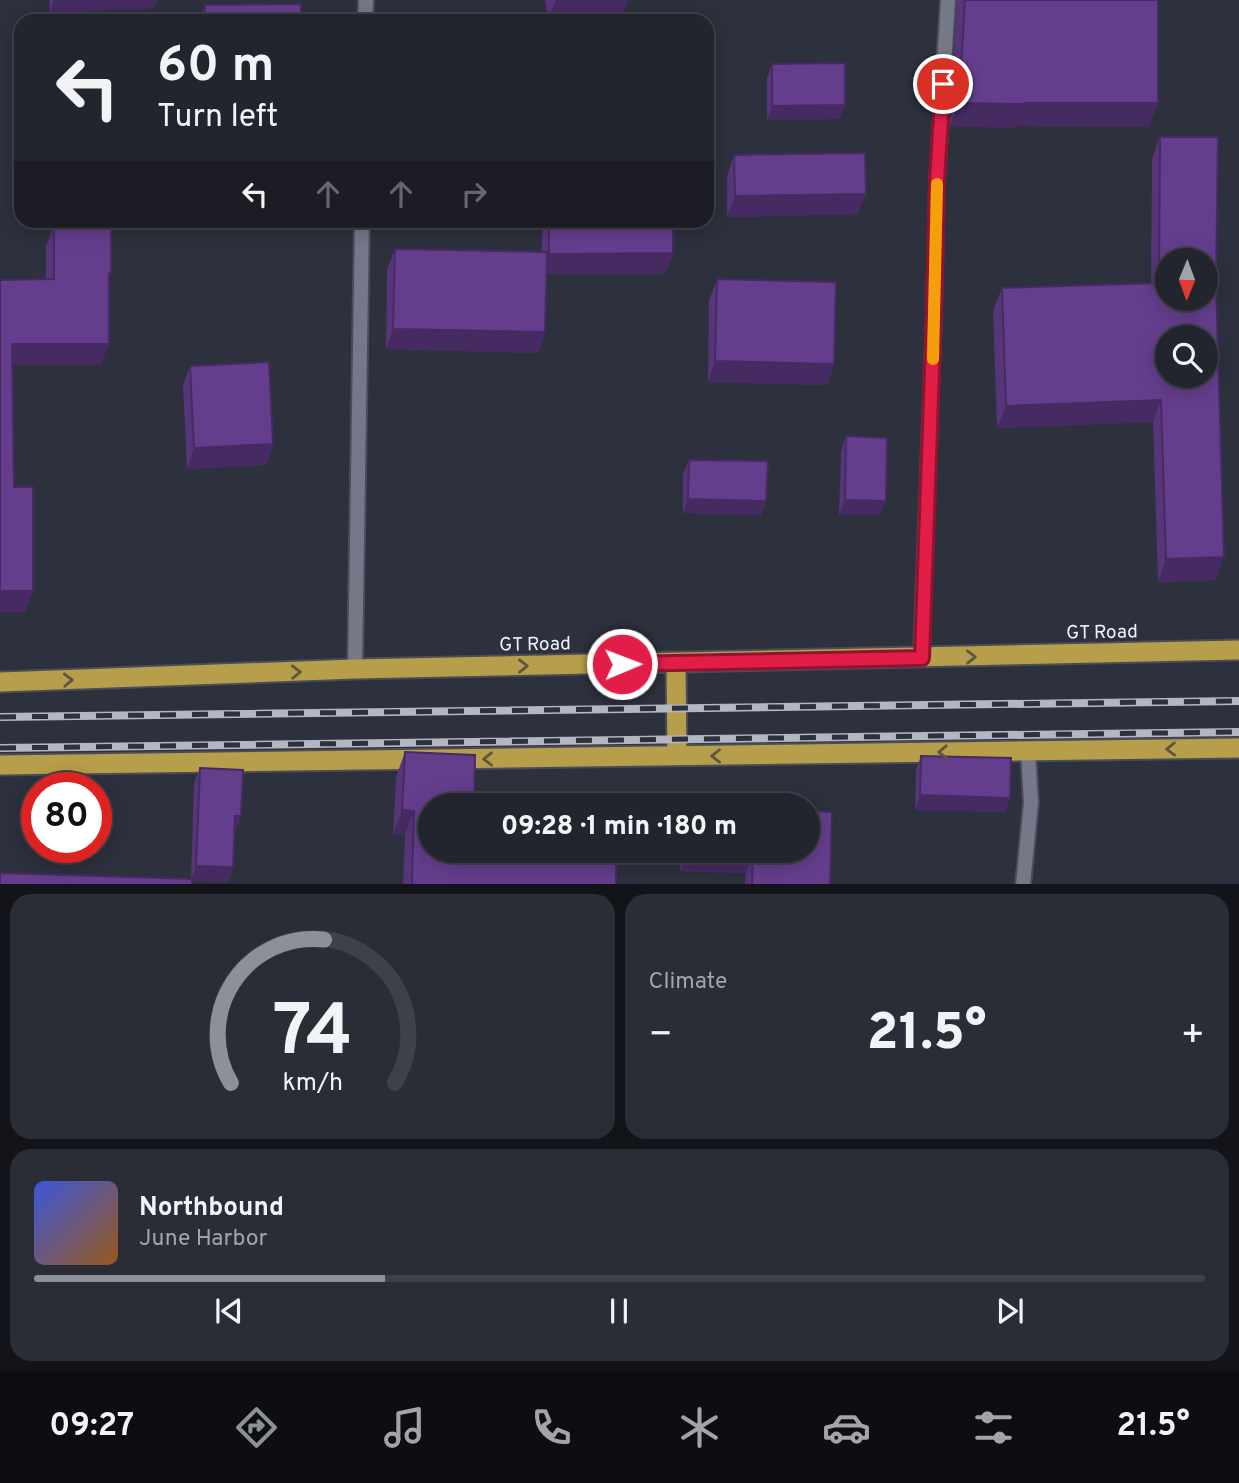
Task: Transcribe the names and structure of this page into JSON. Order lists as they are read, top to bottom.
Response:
{
  "streets": {
    "highway": ["GT Road"]
  },
  "north": "bottom",
  "page": {
    "turn": ["60 m", "Turn left"],
    "limit": "80",
    "trip": "09:28 · 1 min · 180 m",
    "tile": "Climate",
    "heat": ["−", "21.5°", "+"],
    "song": ["Northbound", "June Harbor"],
    "tabs": ["09:27", "21.5°"],
    "gauge": ["74", "km/h"]
  }
}
